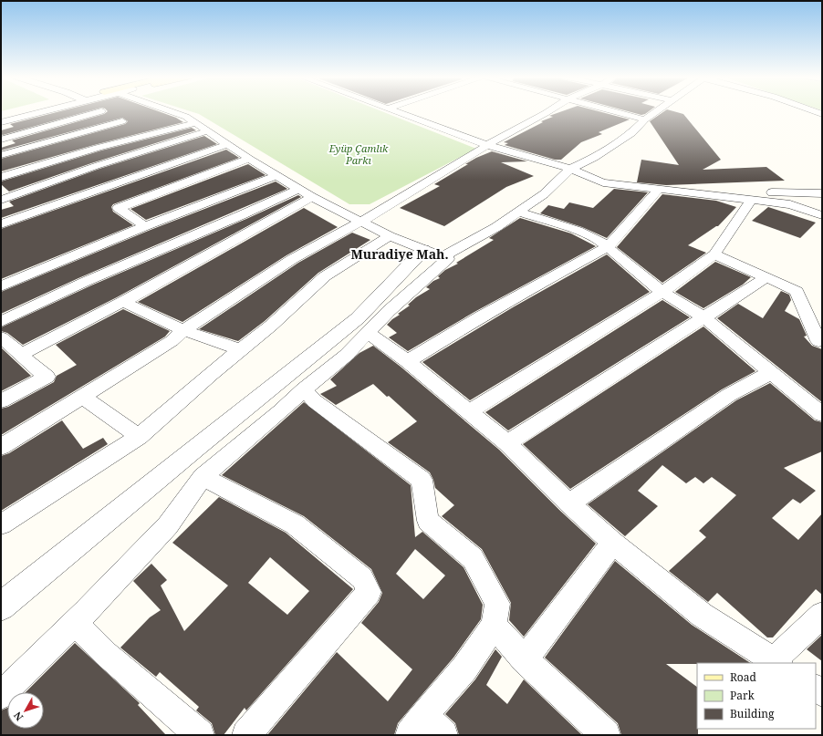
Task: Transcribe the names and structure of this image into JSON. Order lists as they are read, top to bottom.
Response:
{
  "districts": ["Muradiye Mah."],
  "parks": ["Eyüp Çamlık Parkı"],
  "legend": ["Road", "Park", "Building"],
  "north": "bottom left"
}
